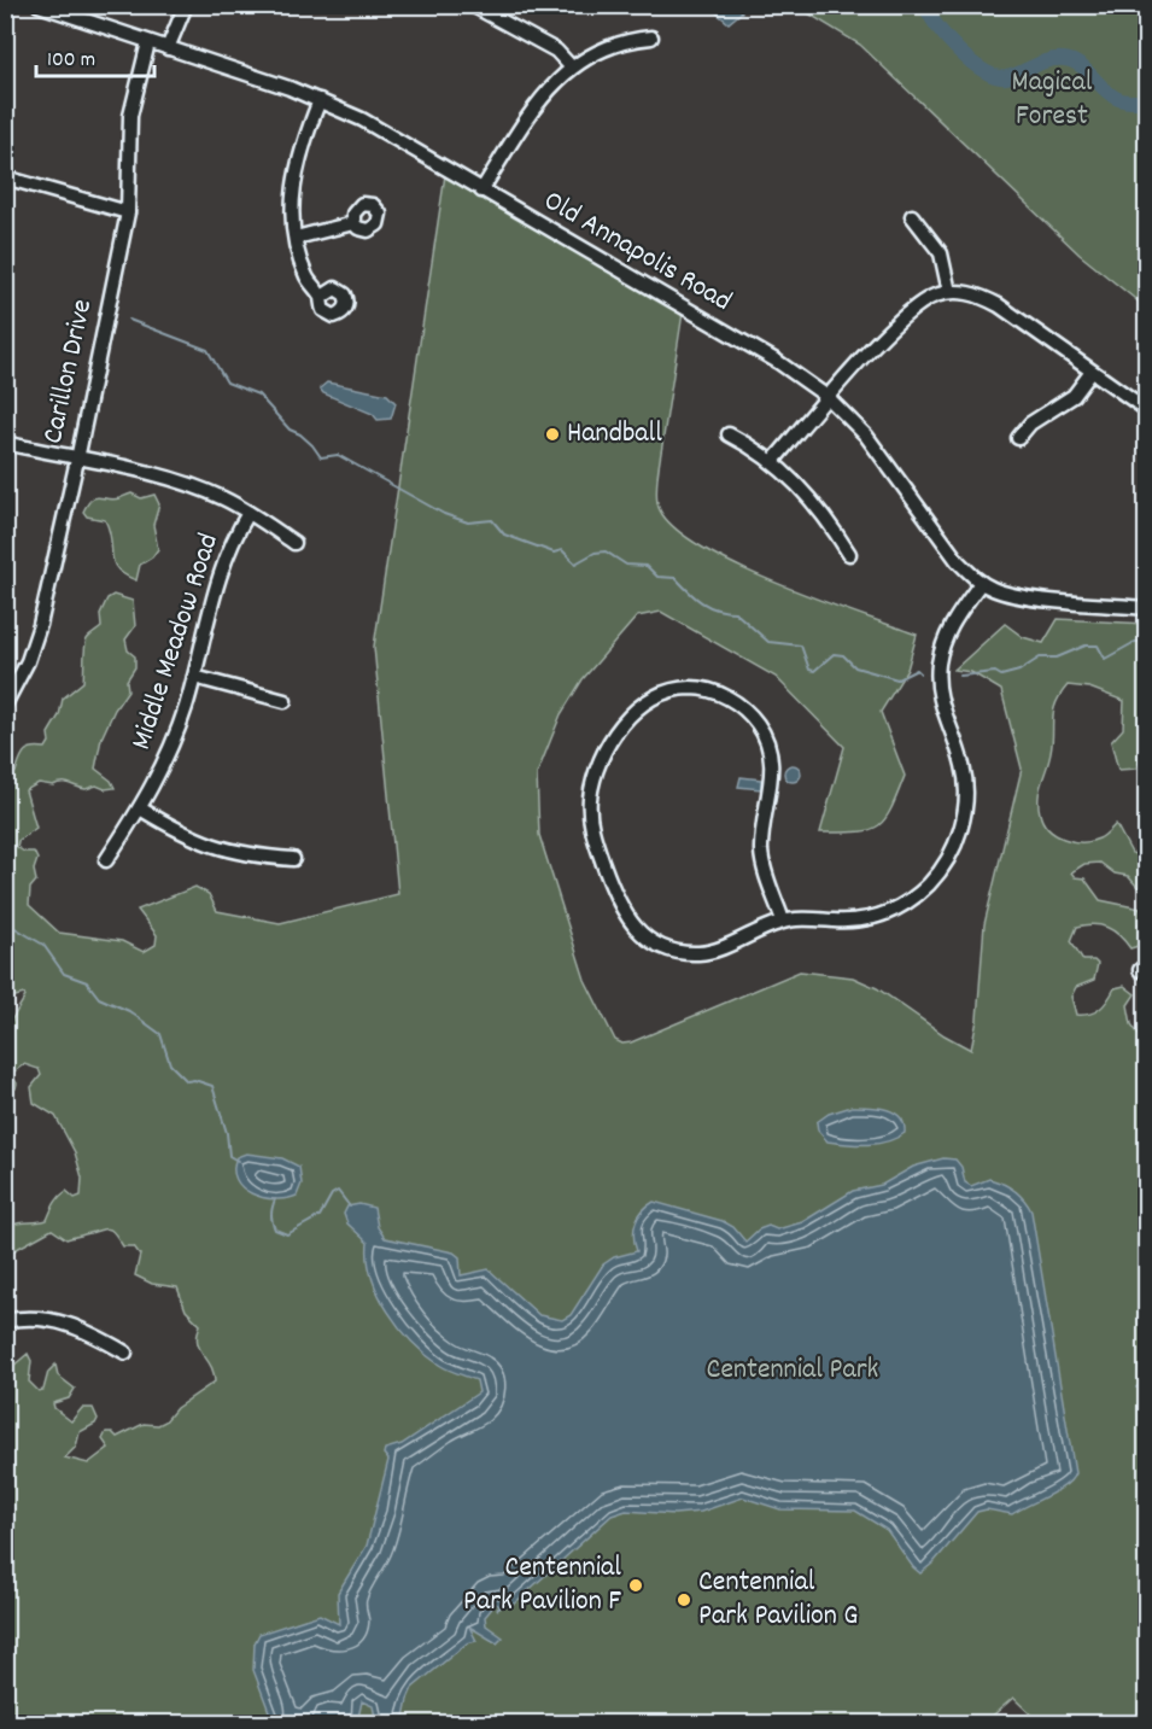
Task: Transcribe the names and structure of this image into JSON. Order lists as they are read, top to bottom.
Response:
{
  "streets": {
    "street": ["Old Annapolis Road", "Carillon Drive", "Middle Meadow Road"]
  },
  "crossings": [
    ["Old Annapolis Road", "Carillon Drive"]
  ],
  "parks": ["Magical Forest", "Centennial Park"],
  "places": ["Handball", "Centennial Park Pavilion F", "Centennial Park Pavilion G"],
  "scale_bar": "100 m"
}
